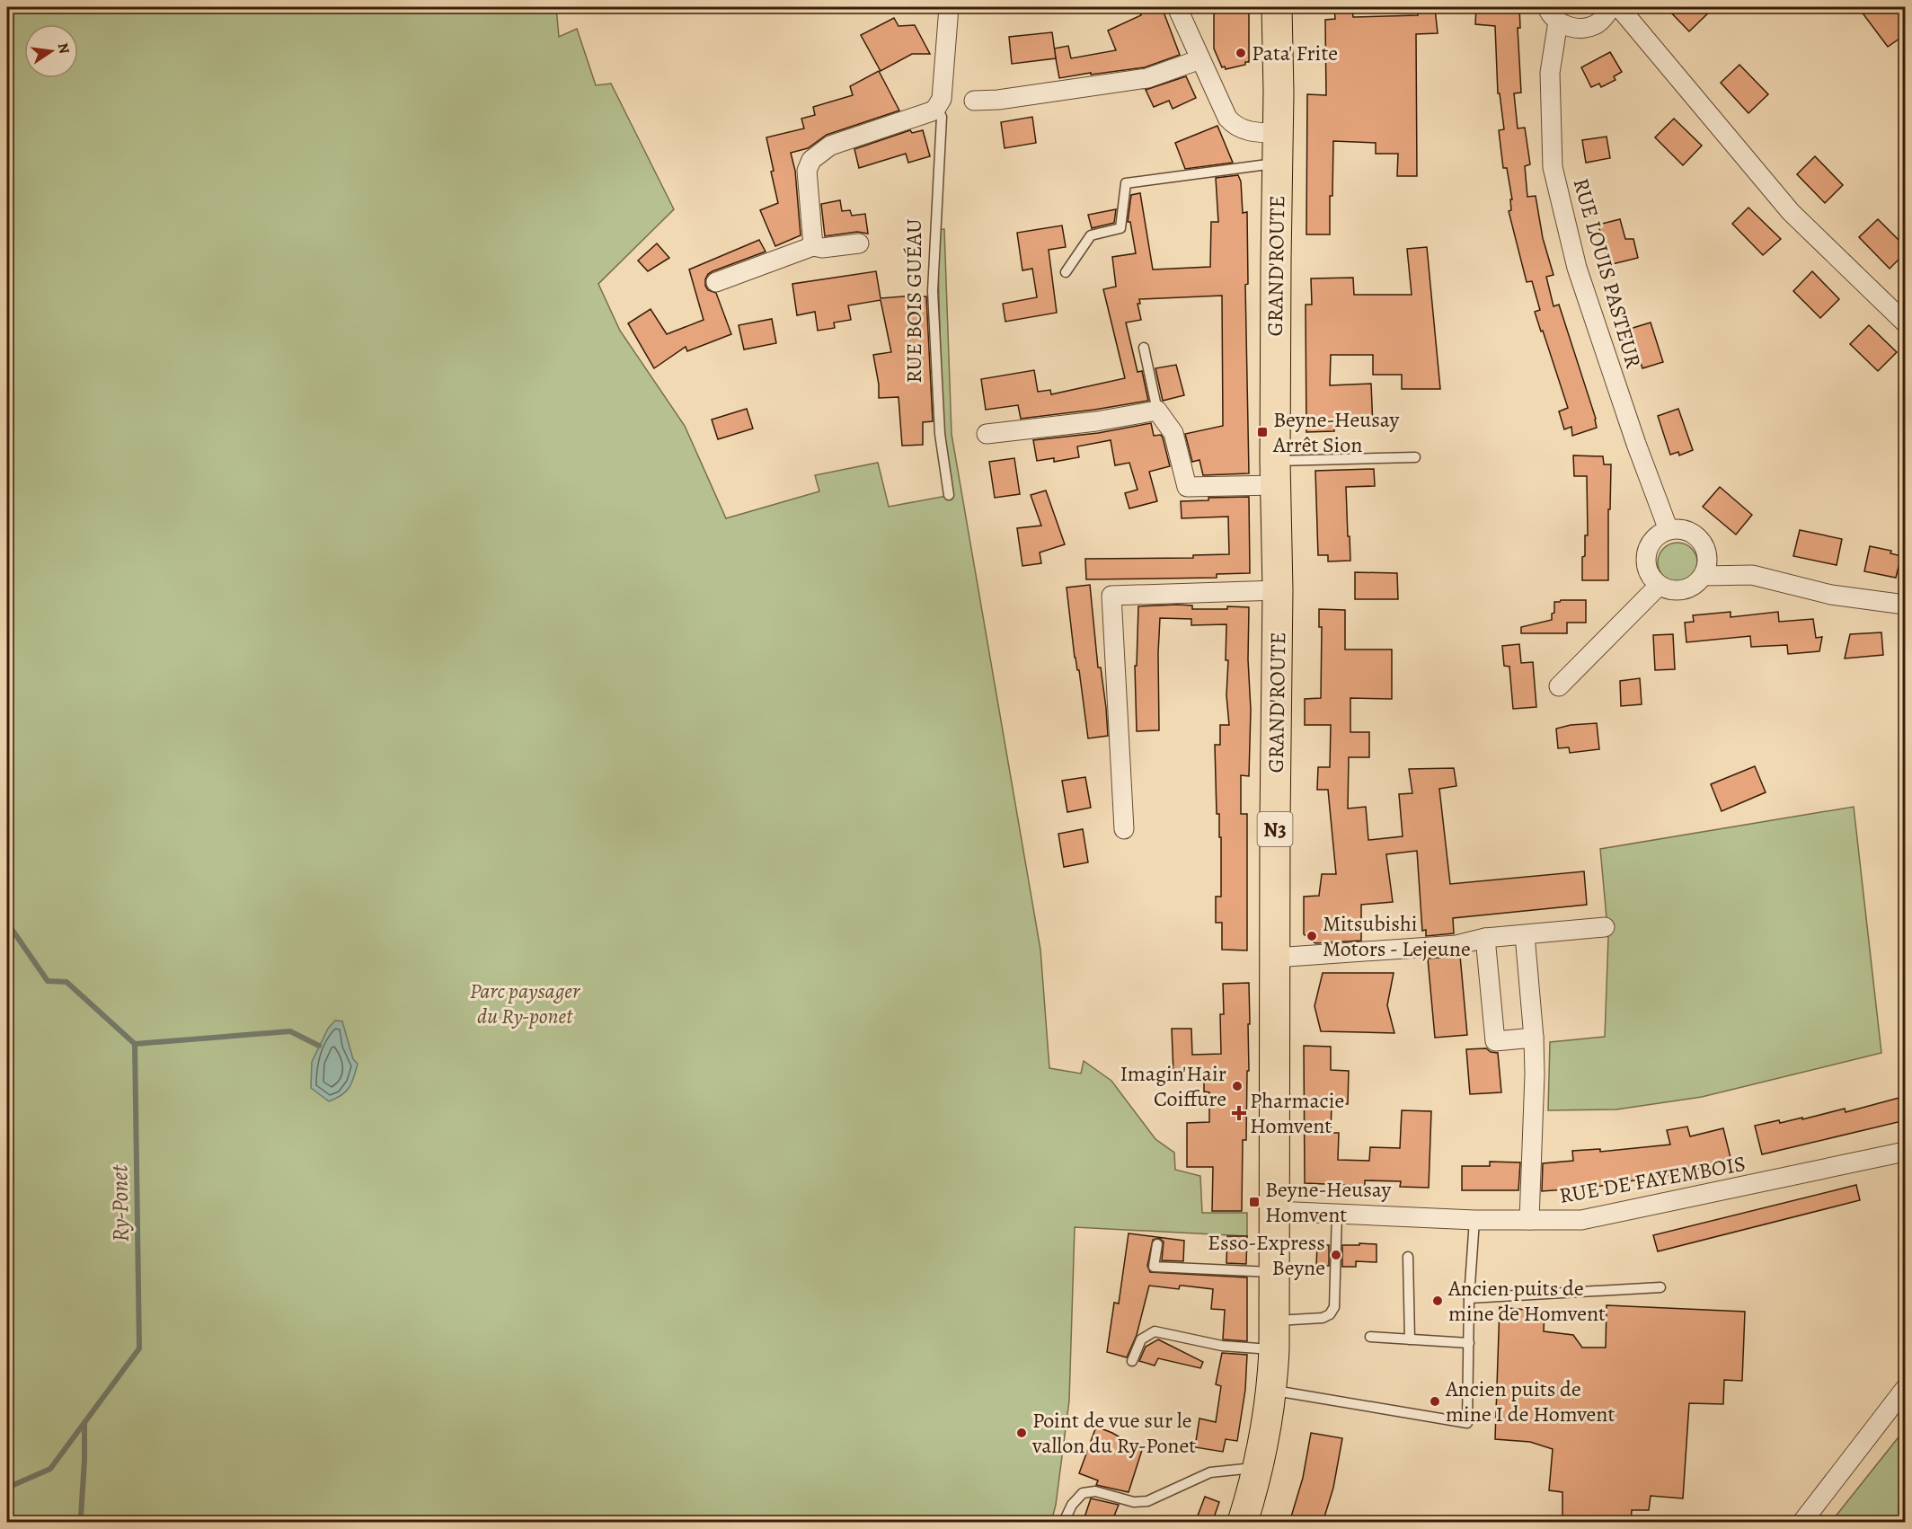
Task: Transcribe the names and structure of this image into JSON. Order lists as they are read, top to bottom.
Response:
{
  "streets": {
    "main road": ["GRAND'ROUTE", "N3"],
    "street": ["RUE LOUIS PASTEUR", "RUE BOIS GUÉAU", "RUE DE FAYEMBOIS"]
  },
  "crossings": [
    ["GRAND'ROUTE", "N3"],
    ["GRAND'ROUTE", "RUE DE FAYEMBOIS"]
  ],
  "water": ["Ry-Ponet"],
  "parks": ["Parc paysager du Ry-ponet"],
  "places": {
    "other": [
      "Pata' Frite",
      "Mitsubishi Motors - Lejeune",
      "Imagin'Hair Coiffure",
      "Esso-Express Beyne",
      "Ancien puits de mine de Homvent",
      "Ancien puits de mine I de Homvent",
      "Point de vue sur le vallon du Ry-Ponet"
    ],
    "transit": ["Beyne-Heusay Arrêt Sion", "Beyne-Heusay Homvent"],
    "health": ["Pharmacie Homvent"]
  },
  "north": "right"
}
